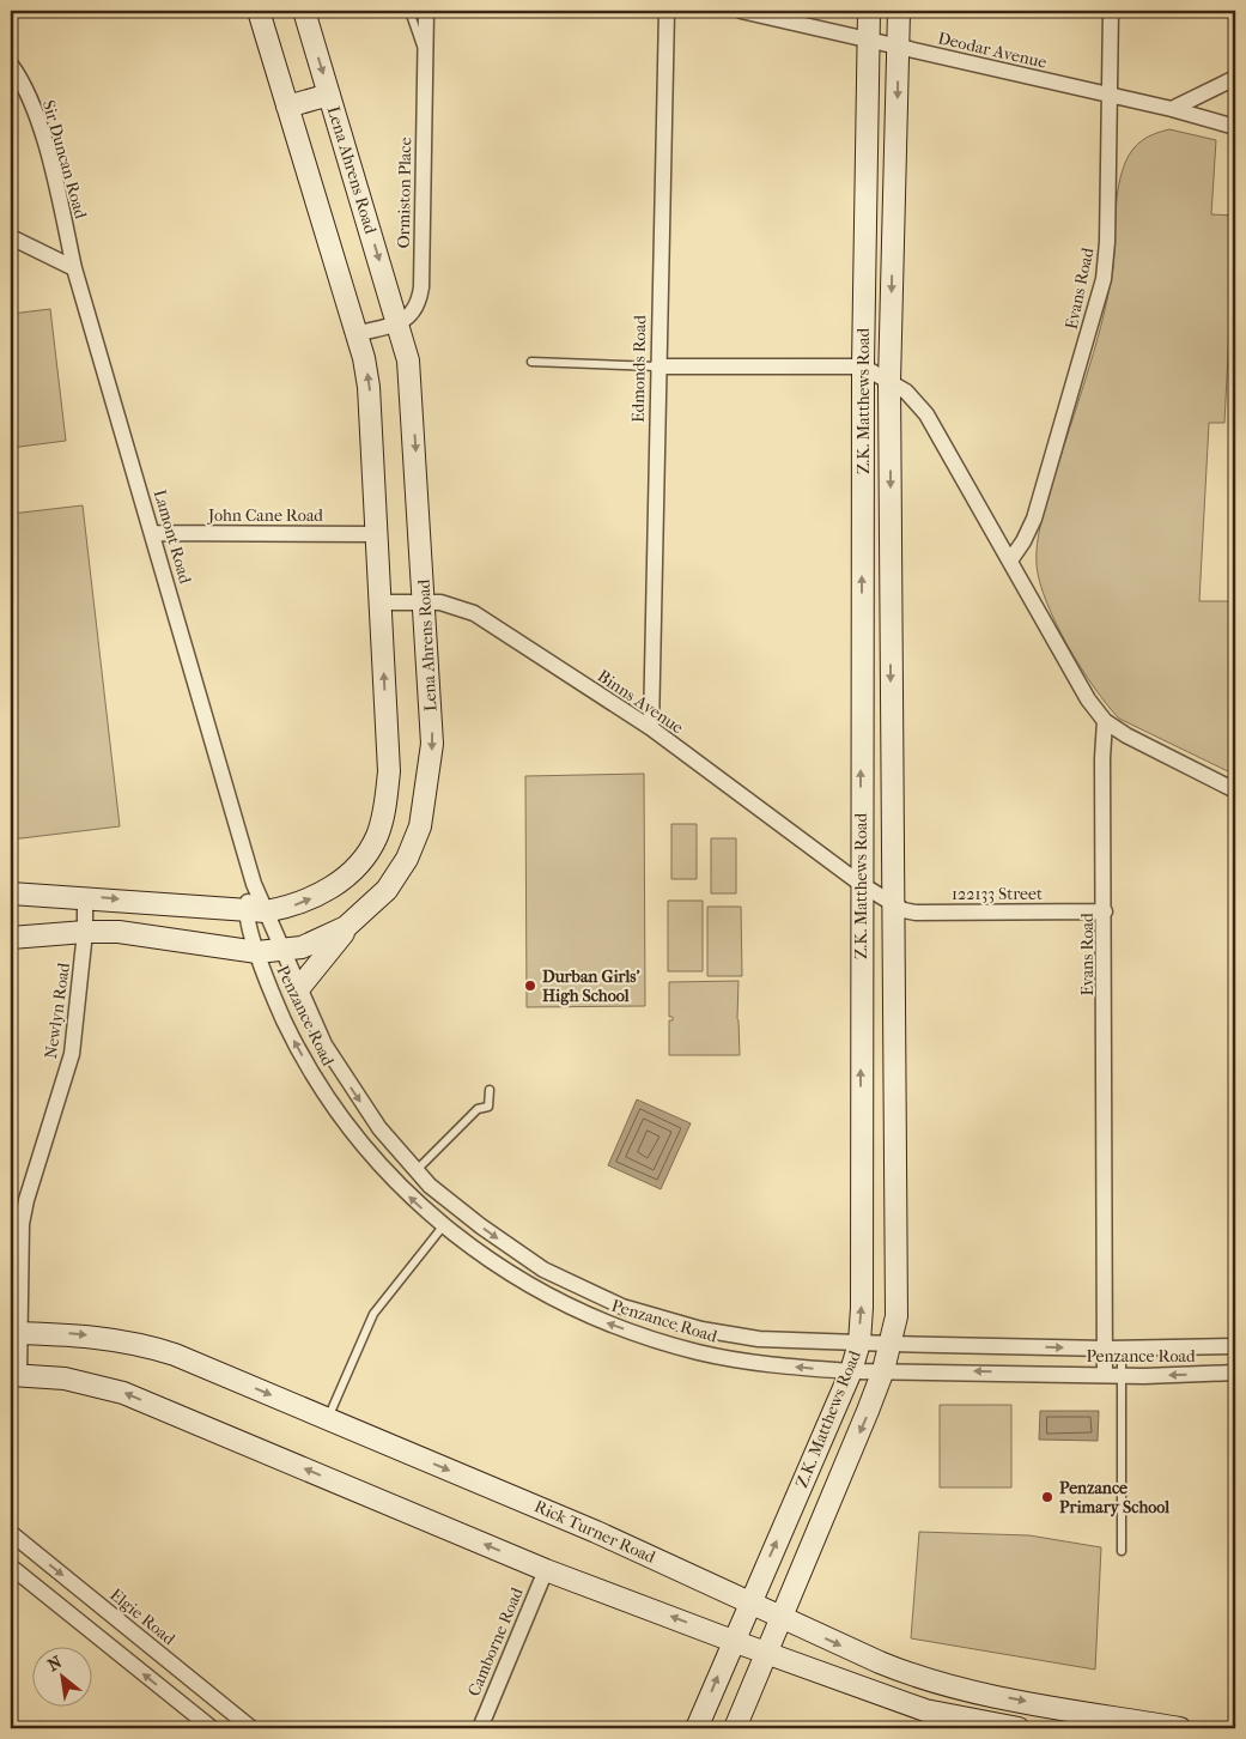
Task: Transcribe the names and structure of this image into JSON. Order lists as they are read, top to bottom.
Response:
{
  "streets": {
    "main road": ["Lena Ahrens Road", "Z.K. Matthews Road", "Rick Turner Road"],
    "street": [
      "Deodar Avenue",
      "Sir Duncan Road",
      "Ormiston Place",
      "Evans Road",
      "Edmonds Road",
      "John Cane Road",
      "Lamont Road",
      "Binns Avenue",
      "122133 Street",
      "Newlyn Road",
      "Penzance Road",
      "Elgie Road",
      "Camborne Road"
    ]
  },
  "crossings": [
    ["Deodar Avenue", "Evans Road"],
    ["Deodar Avenue", "Z.K. Matthews Road"],
    ["Sir Duncan Road", "Lamont Road"],
    ["Lena Ahrens Road", "Ormiston Place"],
    ["Lena Ahrens Road", "Binns Avenue"],
    ["Lena Ahrens Road", "Newlyn Road"],
    ["Lena Ahrens Road", "Penzance Road"],
    ["Evans Road", "122133 Street"],
    ["Evans Road", "Penzance Road"],
    ["Edmonds Road", "Binns Avenue"],
    ["Z.K. Matthews Road", "Binns Avenue"],
    ["Z.K. Matthews Road", "122133 Street"],
    ["Z.K. Matthews Road", "Penzance Road"],
    ["Z.K. Matthews Road", "Rick Turner Road"],
    ["John Cane Road", "Lamont Road"],
    ["Lamont Road", "Penzance Road"],
    ["Binns Avenue", "122133 Street"],
    ["Newlyn Road", "Rick Turner Road"]
  ],
  "places": ["Durban Girls' High School", "Penzance Primary School"],
  "north": "top left"
}
